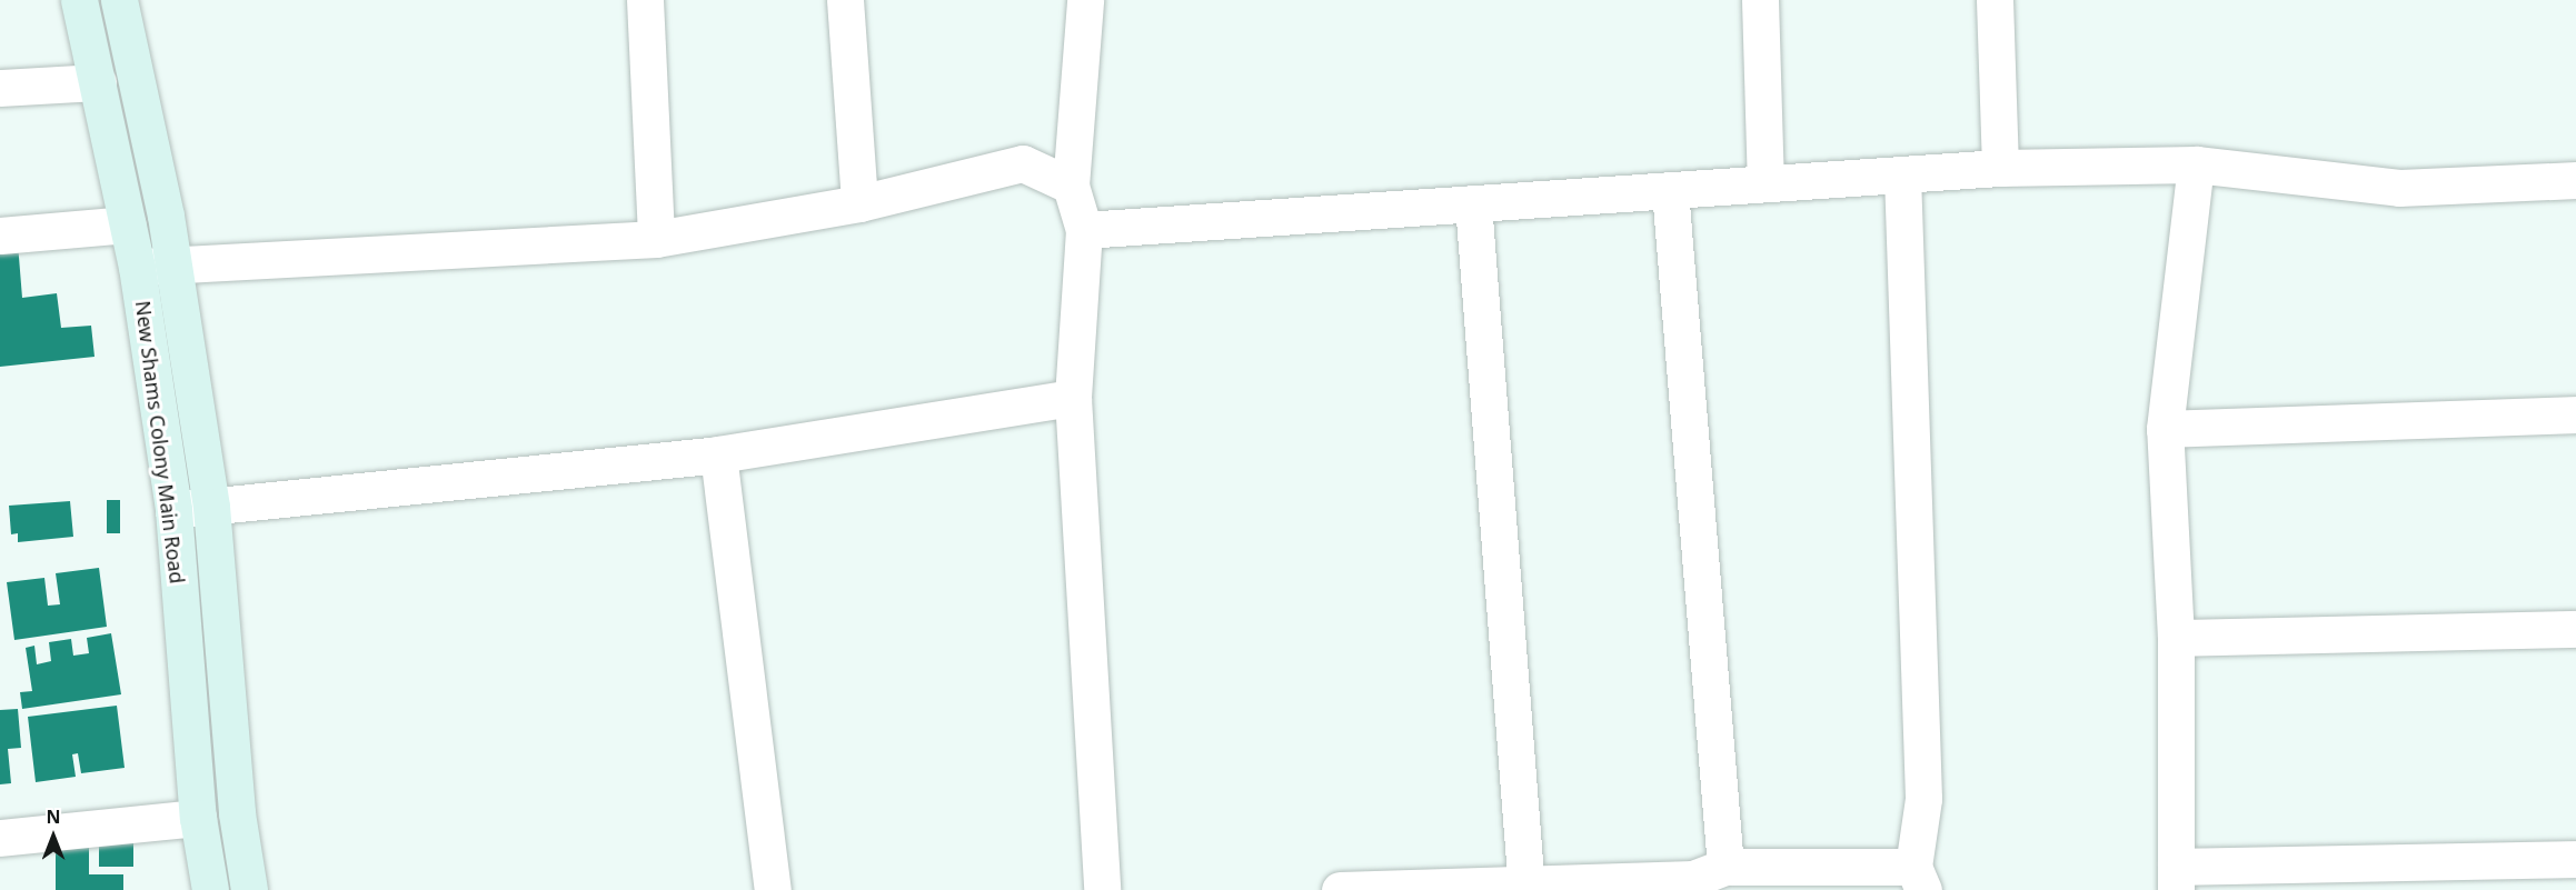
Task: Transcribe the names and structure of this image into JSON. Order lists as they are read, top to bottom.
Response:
{
  "streets": {
    "main road": ["New Shams Colony Main Road"]
  },
  "north": "top"
}
